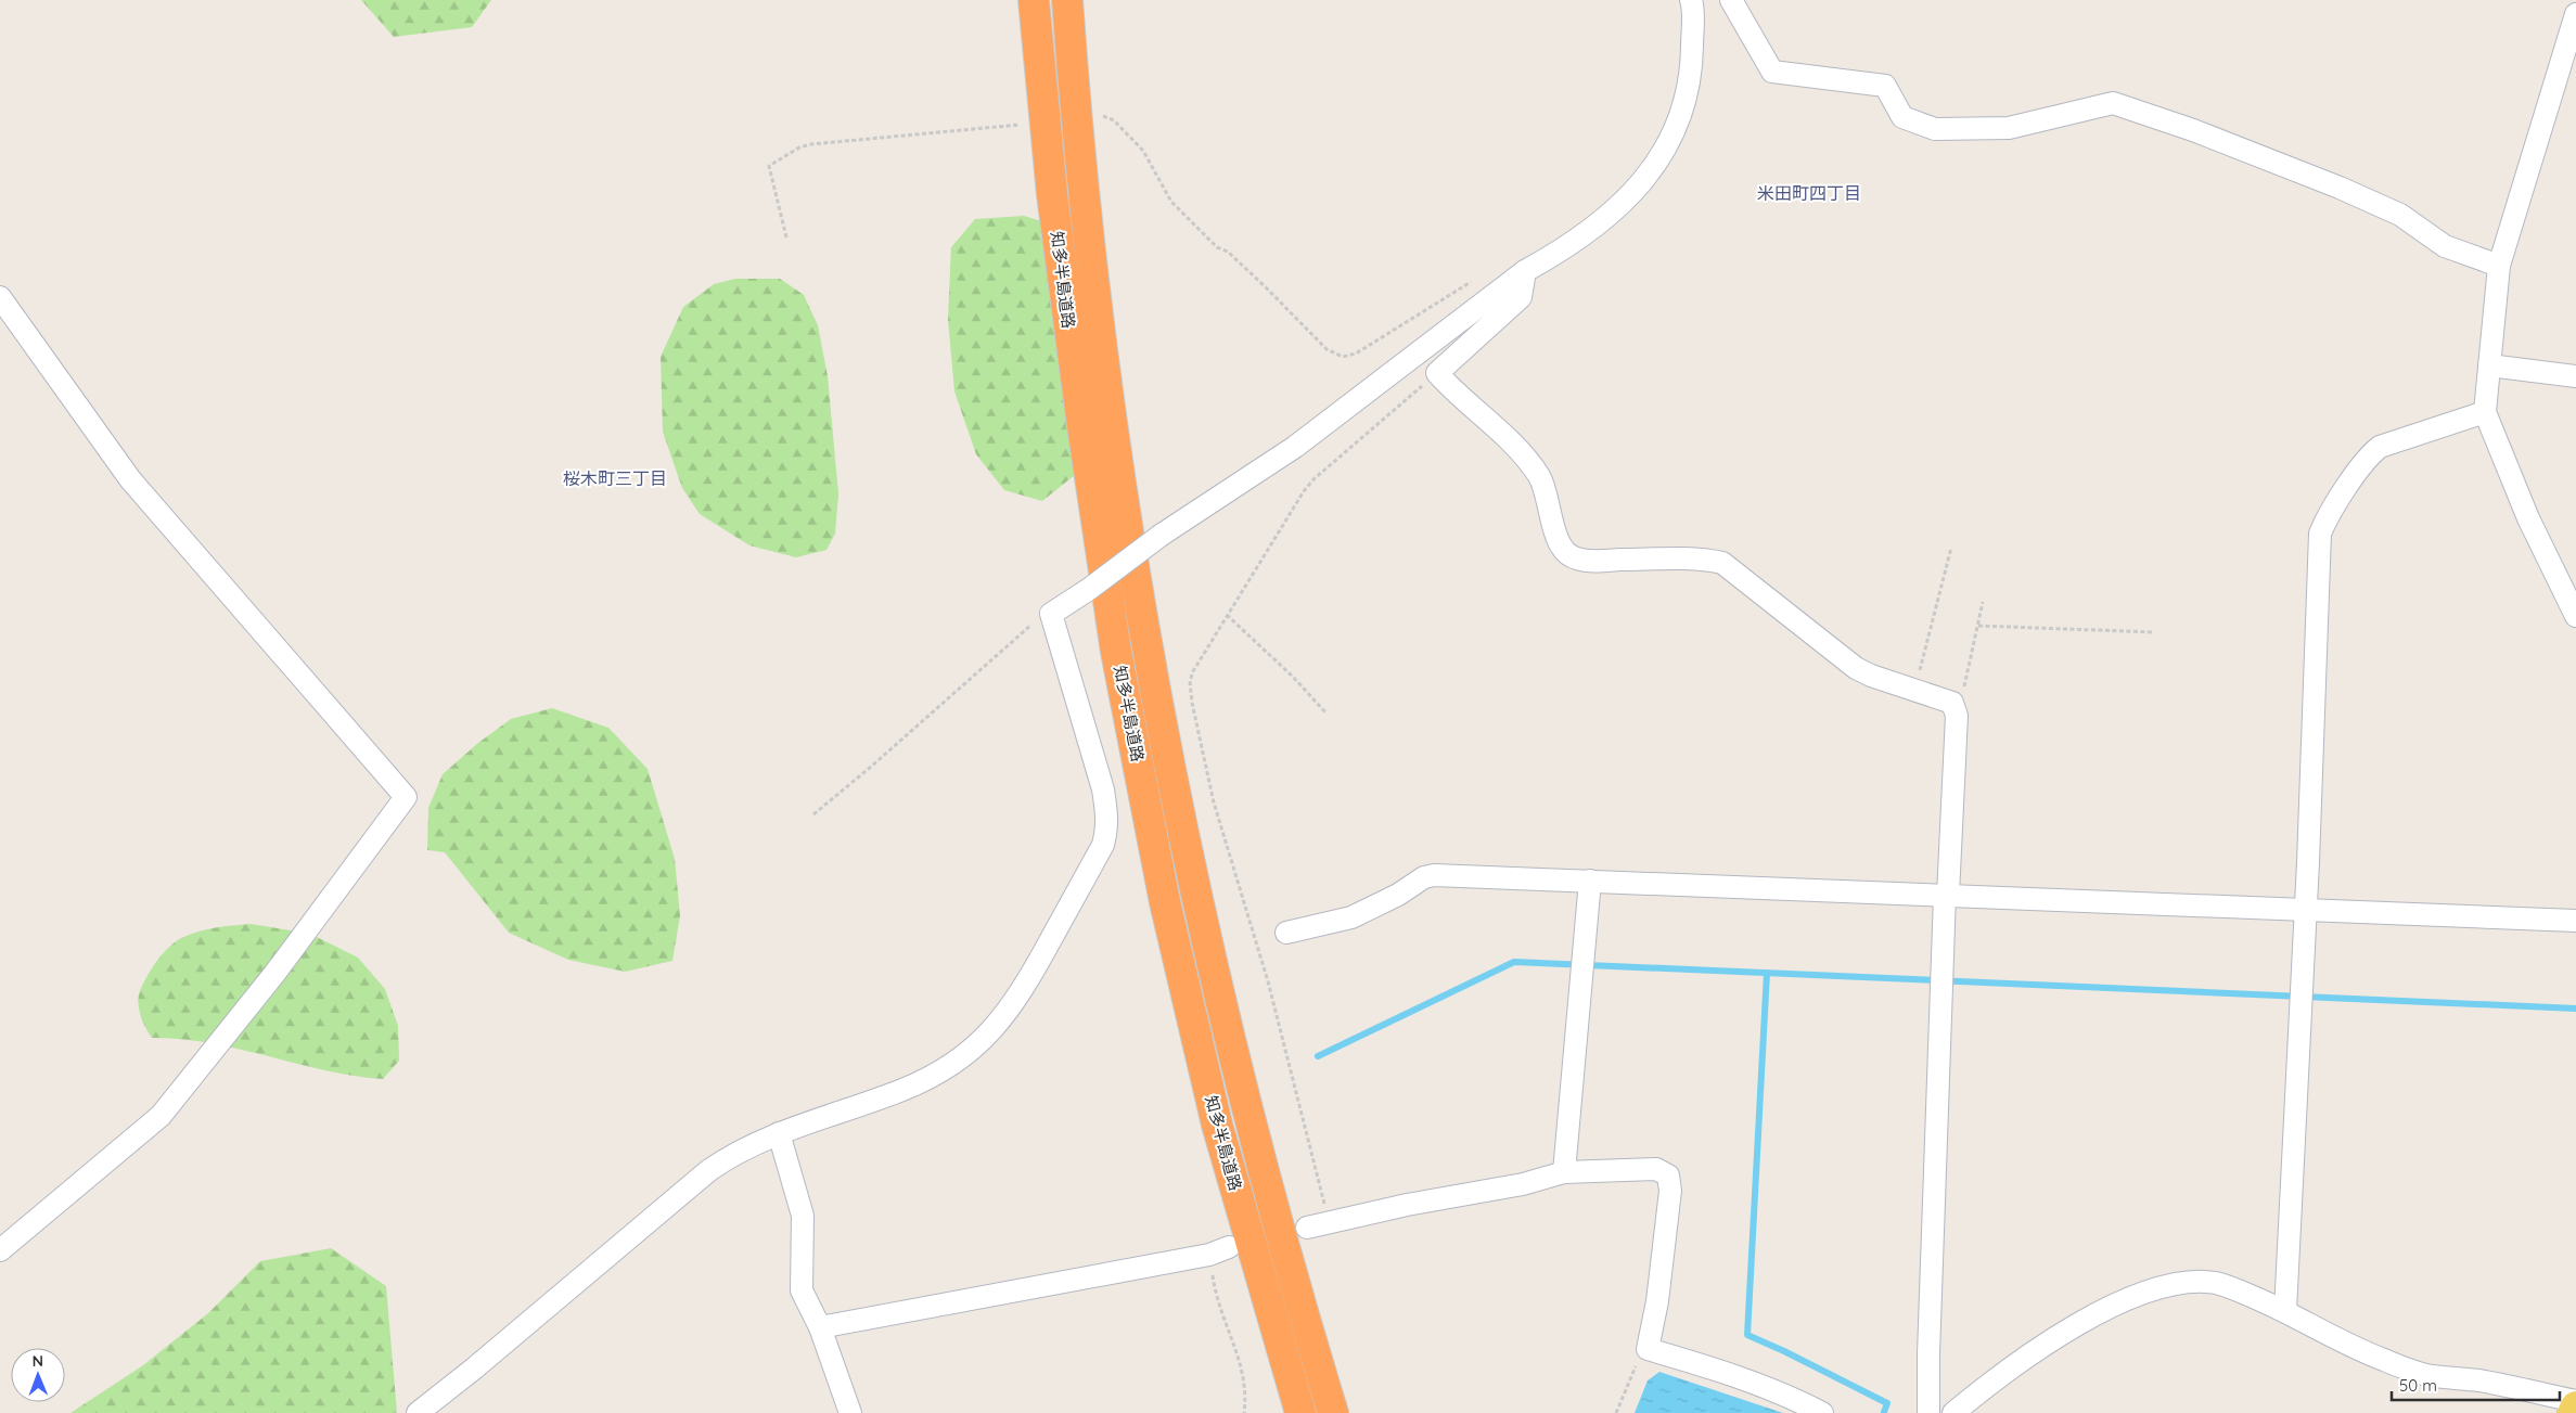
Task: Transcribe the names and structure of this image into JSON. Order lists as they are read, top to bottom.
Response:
{
  "streets": {
    "highway": ["知多半島道路"]
  },
  "districts": ["米田町四丁目", "桜木町三丁目"],
  "scale_bar": "50 m",
  "north": "top"
}
